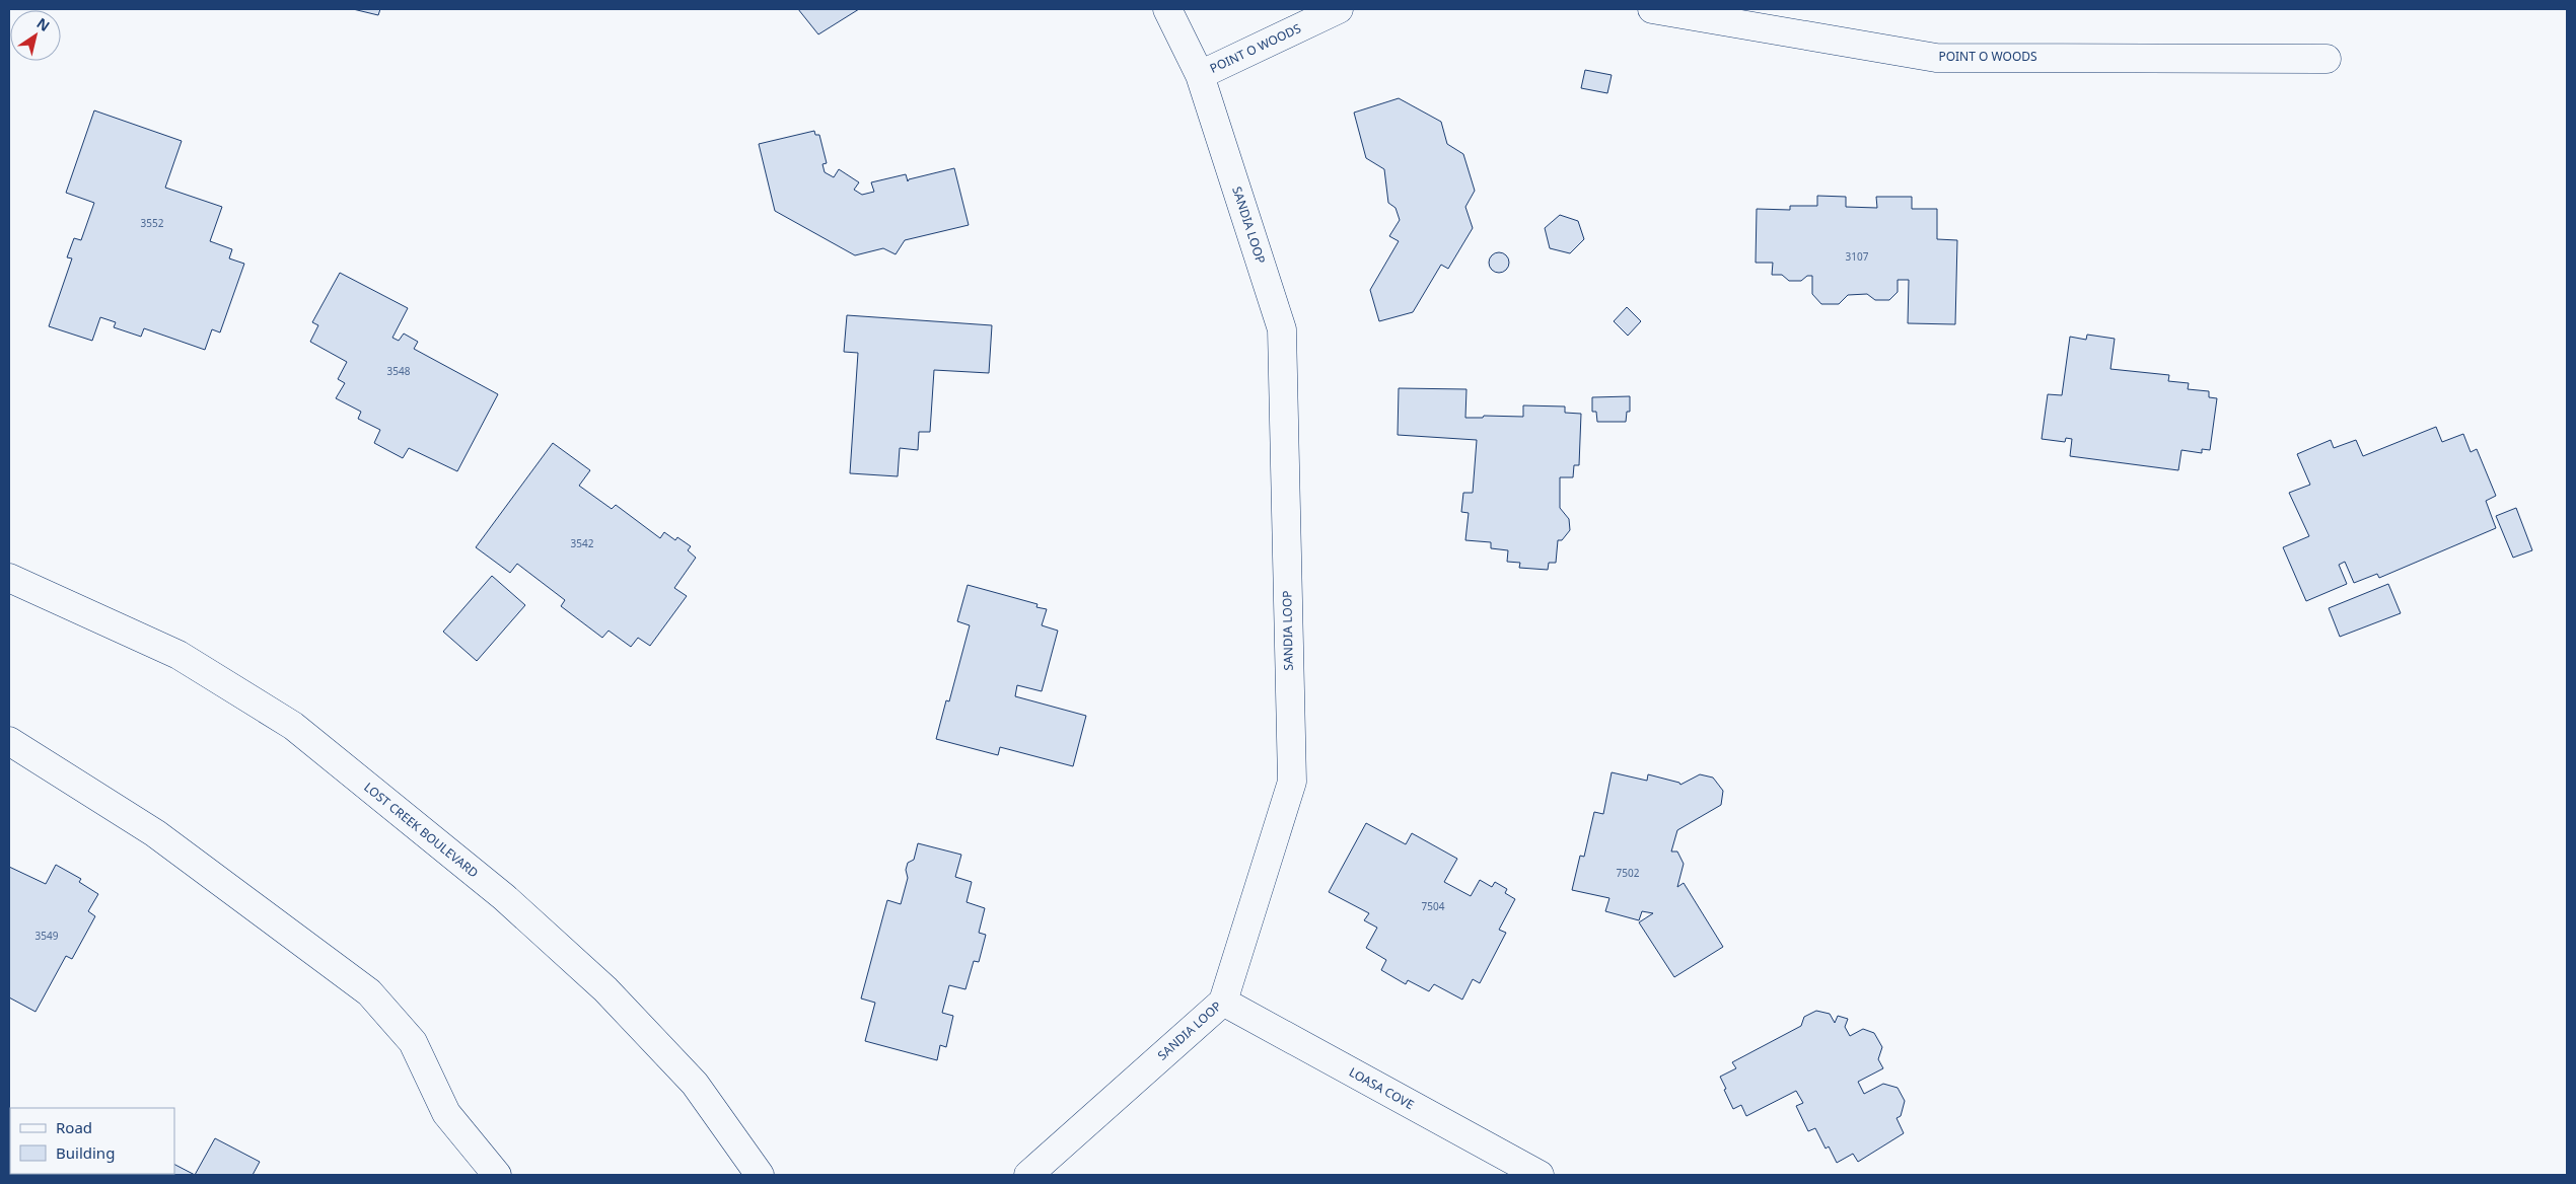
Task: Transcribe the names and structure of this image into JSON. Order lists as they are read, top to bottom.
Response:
{
  "streets": {
    "street": [
      "POINT O WOODS",
      "SANDIA LOOP",
      "LOST CREEK BOULEVARD",
      "LOASA COVE"
    ]
  },
  "crossings": [
    ["POINT O WOODS", "SANDIA LOOP"],
    ["SANDIA LOOP", "LOASA COVE"]
  ],
  "house_numbers": [
    "3552",
    "3107",
    "3548",
    "3542",
    "7502",
    "7504",
    "3549"
  ],
  "legend": ["Road", "Building"],
  "north": "top right"
}
